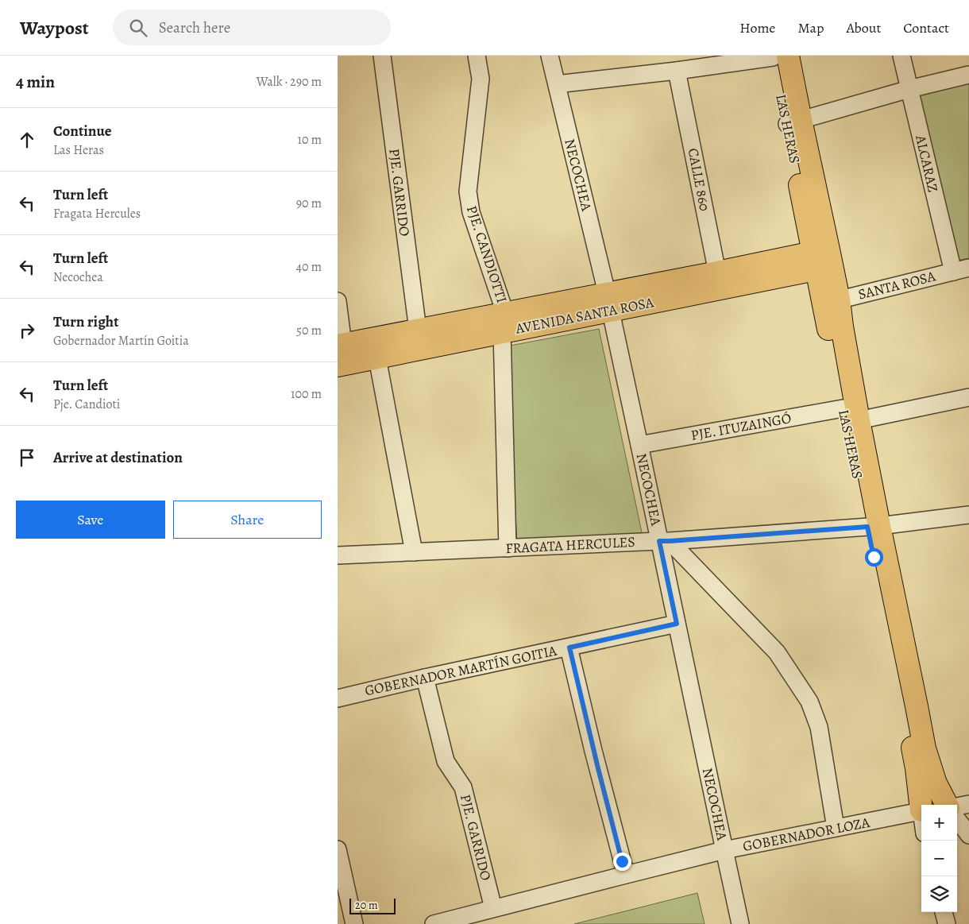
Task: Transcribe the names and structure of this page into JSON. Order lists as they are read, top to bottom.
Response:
{
  "streets": {
    "main road": ["LAS HERAS", "AVENIDA SANTA ROSA"],
    "street": [
      "ALCARAZ",
      "NECOCHEA",
      "CALLE 860",
      "PJE. GARRIDO",
      "PJE. CANDIOTTI",
      "SANTA ROSA",
      "PJE. ITUZAINGÓ",
      "FRAGATA HERCULES",
      "GOBERNADOR MARTÍN GOITIA",
      "GOBERNADOR LOZA"
    ]
  },
  "crossings": [
    ["LAS HERAS", "SANTA ROSA"],
    ["LAS HERAS", "AVENIDA SANTA ROSA"],
    ["LAS HERAS", "PJE. ITUZAINGÓ"],
    ["LAS HERAS", "FRAGATA HERCULES"],
    ["ALCARAZ", "SANTA ROSA"],
    ["NECOCHEA", "AVENIDA SANTA ROSA"],
    ["NECOCHEA", "PJE. ITUZAINGÓ"],
    ["NECOCHEA", "FRAGATA HERCULES"],
    ["NECOCHEA", "GOBERNADOR MARTÍN GOITIA"],
    ["NECOCHEA", "GOBERNADOR LOZA"],
    ["CALLE 860", "AVENIDA SANTA ROSA"],
    ["PJE. GARRIDO", "AVENIDA SANTA ROSA"],
    ["PJE. GARRIDO", "GOBERNADOR MARTÍN GOITIA"],
    ["PJE. GARRIDO", "GOBERNADOR LOZA"],
    ["PJE. CANDIOTTI", "AVENIDA SANTA ROSA"],
    ["PJE. CANDIOTTI", "FRAGATA HERCULES"]
  ],
  "scale_bar": "20 m",
  "page": {
    "header": "Waypost",
    "search": "Search here",
    "nav": [
      "Home",
      "Map",
      "About",
      "Contact"
    ],
    "heading": ["4 min", "Walk · 290 m"],
    "list": [
      ["Continue", "Las Heras", "10 m"],
      ["Turn left", "Fragata Hercules", "90 m"],
      ["Turn left", "Necochea", "40 m"],
      ["Turn right", "Gobernador Martín Goitia", "50 m"],
      ["Turn left", "Pje. Candioti", "100 m"],
      "Arrive at destination"
    ],
    "buttons": ["Save", "Share"],
    "map_buttons": ["+", "−"],
    "scale": "20 m"
  }
}
